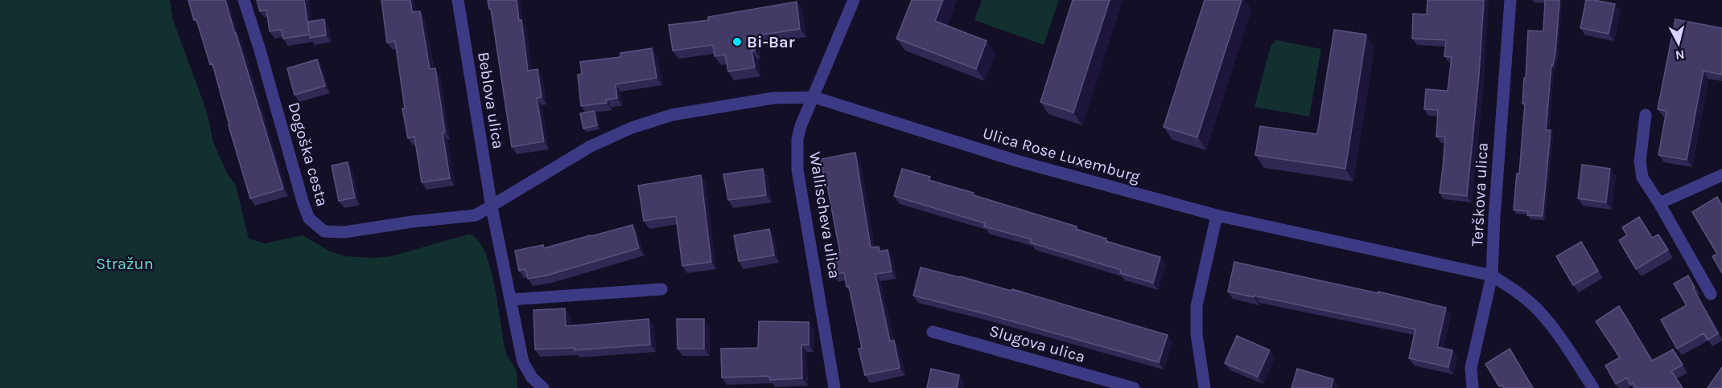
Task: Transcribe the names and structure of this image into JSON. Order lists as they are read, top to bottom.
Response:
{
  "streets": {
    "street": [
      "Beblova ulica",
      "Dogoška cesta",
      "Ulica Rose Luxemburg",
      "Terškova ulica",
      "Wallischeva ulica",
      "Slugova ulica"
    ]
  },
  "crossings": [
    ["Beblova ulica", "Dogoška cesta"],
    ["Beblova ulica", "Ulica Rose Luxemburg"],
    ["Dogoška cesta", "Ulica Rose Luxemburg"],
    ["Ulica Rose Luxemburg", "Terškova ulica"],
    ["Ulica Rose Luxemburg", "Wallischeva ulica"]
  ],
  "parks": ["Stražun"],
  "places": ["Bi-Bar"],
  "north": "bottom"
}
